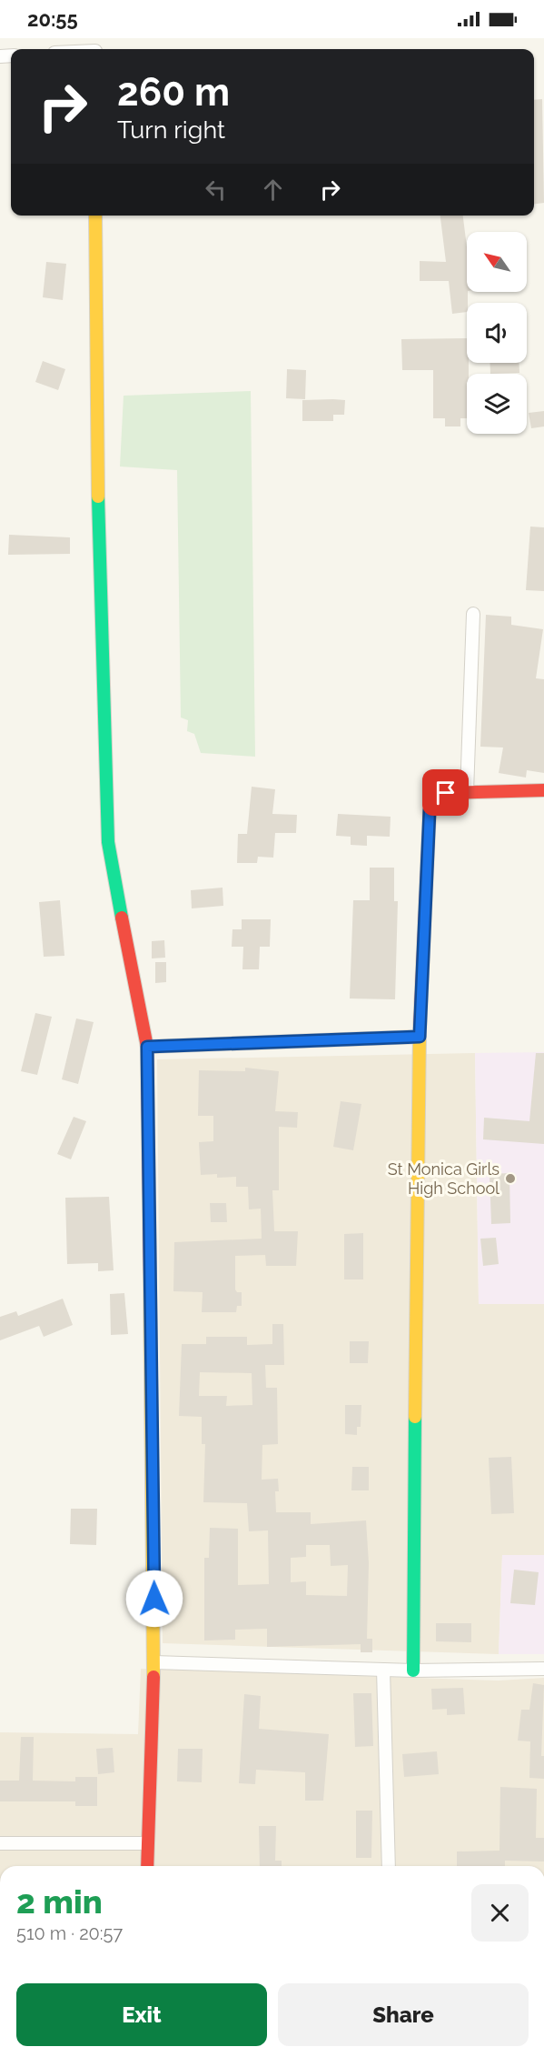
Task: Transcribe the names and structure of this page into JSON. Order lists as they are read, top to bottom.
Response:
{
  "places": ["St Monica Girls High School"],
  "north": "top left",
  "page": {
    "status": "20:55",
    "turn": ["260 m", "Turn right"],
    "heading": ["2 min", "510 m · 20:57"],
    "buttons": ["Exit", "Share"]
  }
}
